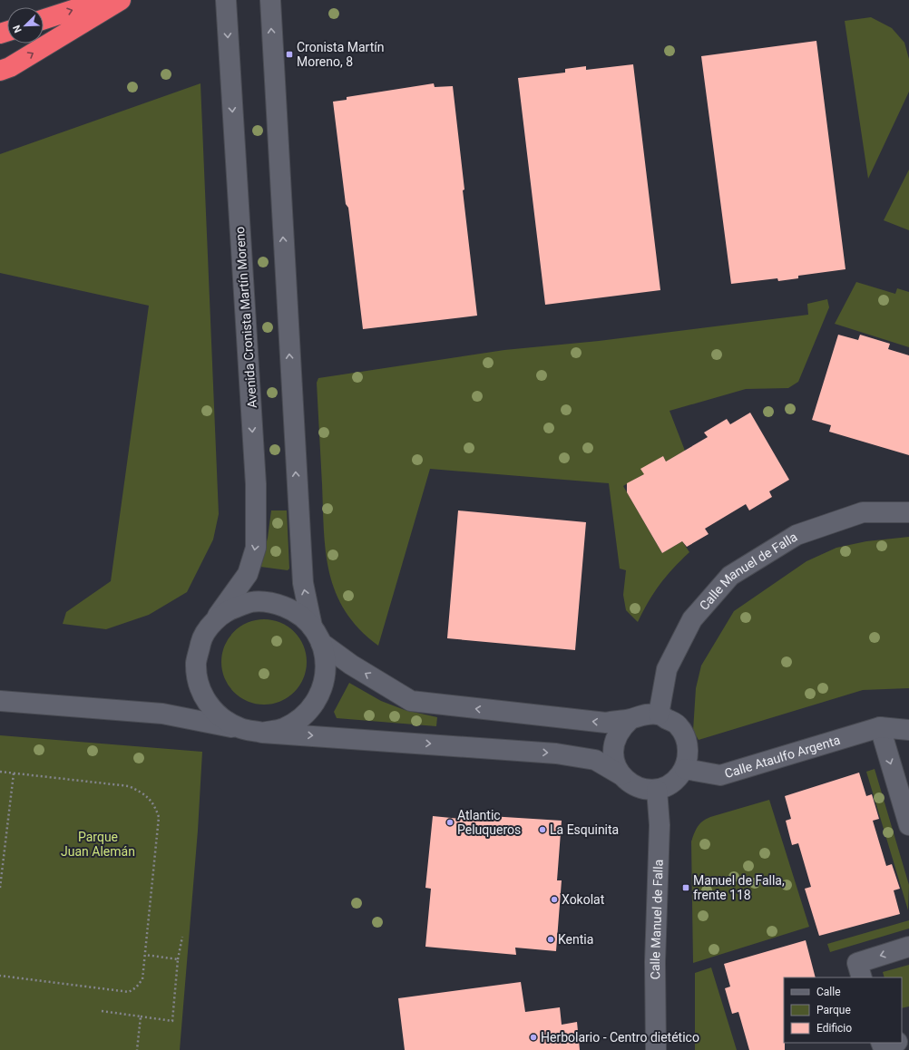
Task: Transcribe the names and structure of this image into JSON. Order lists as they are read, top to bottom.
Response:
{
  "streets": {
    "street": ["Avenida Cronista Martín Moreno", "Calle Manuel de Falla", "Calle Ataulfo Argenta"]
  },
  "crossings": [
    ["Calle Manuel de Falla", "Calle Ataulfo Argenta"]
  ],
  "parks": ["Parque Juan Alemán"],
  "places": {
    "transit": ["Cronista Martín Moreno, 8", "Manuel de Falla, frente 118"],
    "other": [
      "Atlantic Peluqueros",
      "La Esquinita",
      "Xokolat",
      "Kentia",
      "Herbolario - Centro dietético"
    ]
  },
  "legend": ["Calle", "Parque", "Edificio"],
  "north": "bottom left"
}
